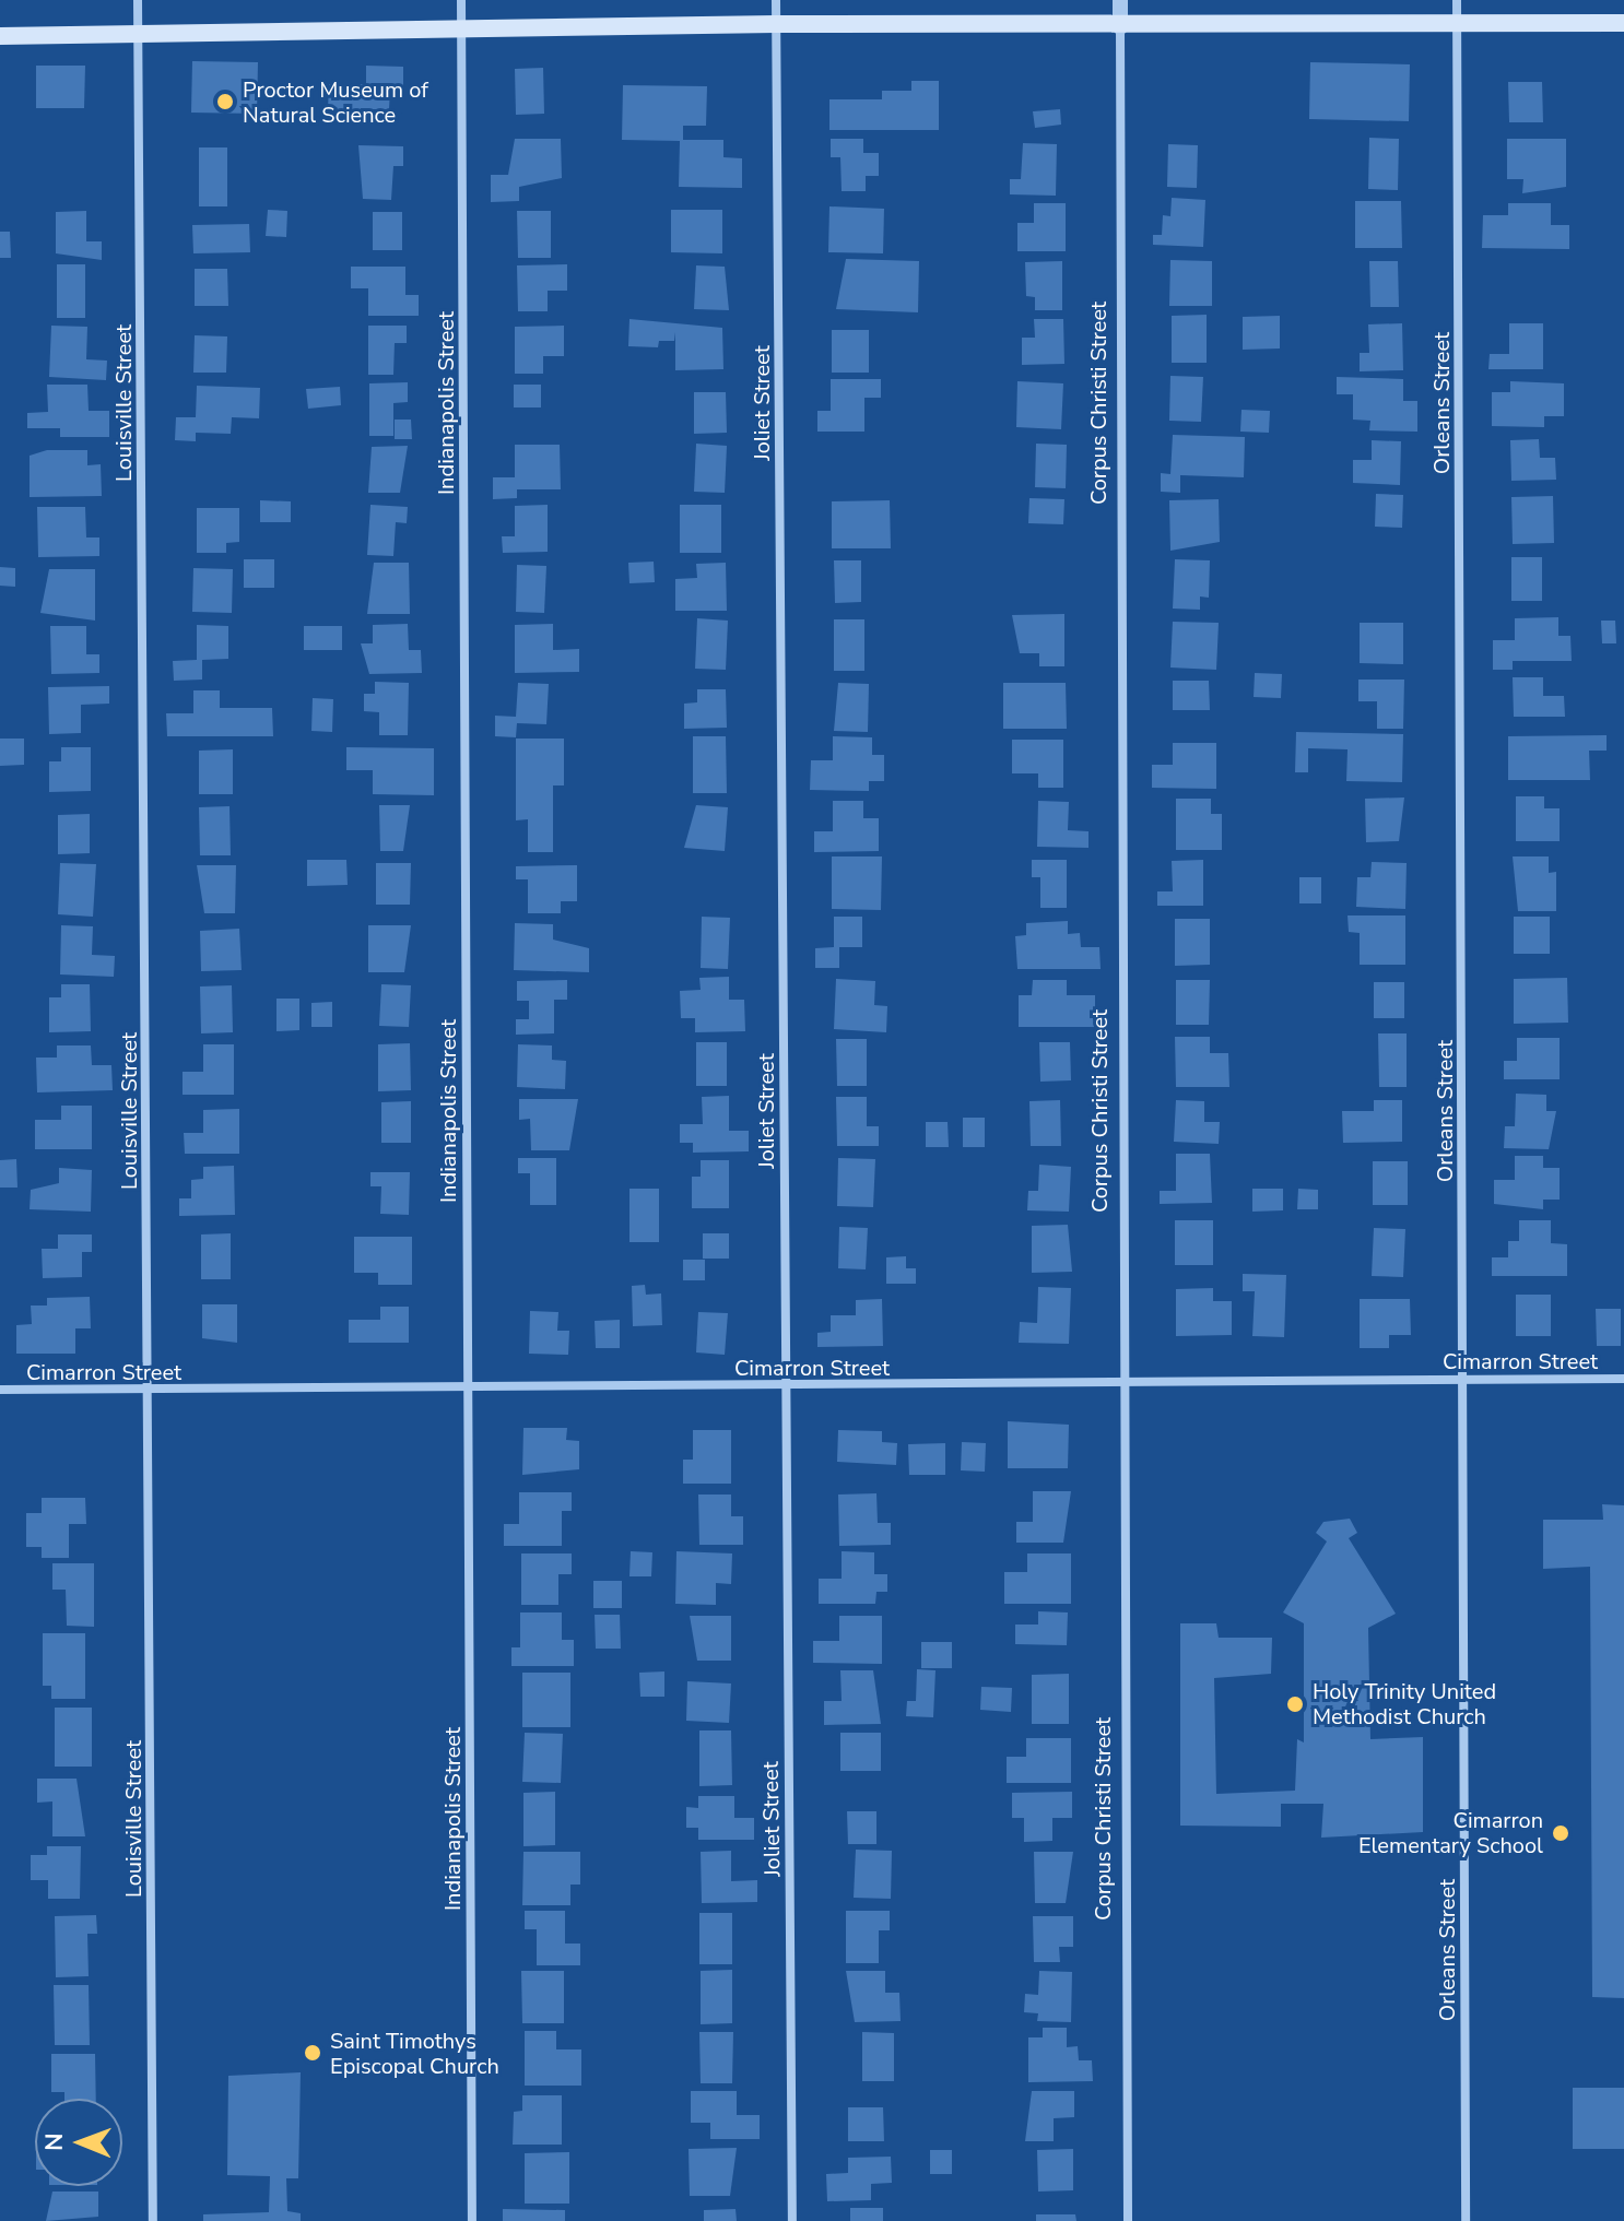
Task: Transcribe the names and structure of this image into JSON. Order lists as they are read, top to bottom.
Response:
{
  "streets": {
    "street": [
      "Louisville Street",
      "Indianapolis Street",
      "Joliet Street",
      "Corpus Christi Street",
      "Orleans Street",
      "Cimarron Street"
    ]
  },
  "crossings": [
    ["Louisville Street", "Cimarron Street"],
    ["Indianapolis Street", "Cimarron Street"],
    ["Joliet Street", "Cimarron Street"],
    ["Corpus Christi Street", "Cimarron Street"],
    ["Orleans Street", "Cimarron Street"]
  ],
  "places": [
    "Proctor Museum of Natural Science",
    "Holy Trinity United Methodist Church",
    "Cimarron Elementary School",
    "Saint Timothys Episcopal Church"
  ],
  "north": "left"
}
